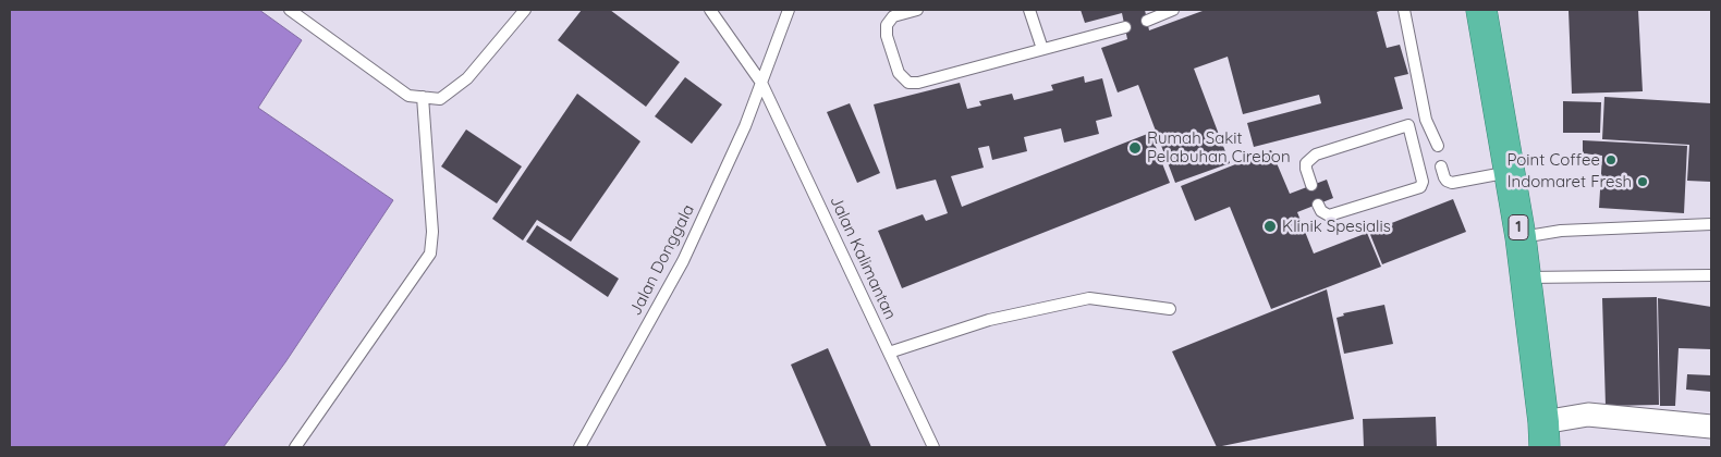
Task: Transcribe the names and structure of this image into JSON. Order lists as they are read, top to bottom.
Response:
{
  "streets": {
    "highway": ["1"],
    "lane": ["Jalan Kalimantan", "Jalan Donggala"]
  },
  "crossings": [
    ["Jalan Kalimantan", "Jalan Donggala"]
  ],
  "places": [
    "Rumah Sakit Pelabuhan Cirebon",
    "Point Coffee",
    "Indomaret Fresh",
    "Klinik Spesialis"
  ]
}
